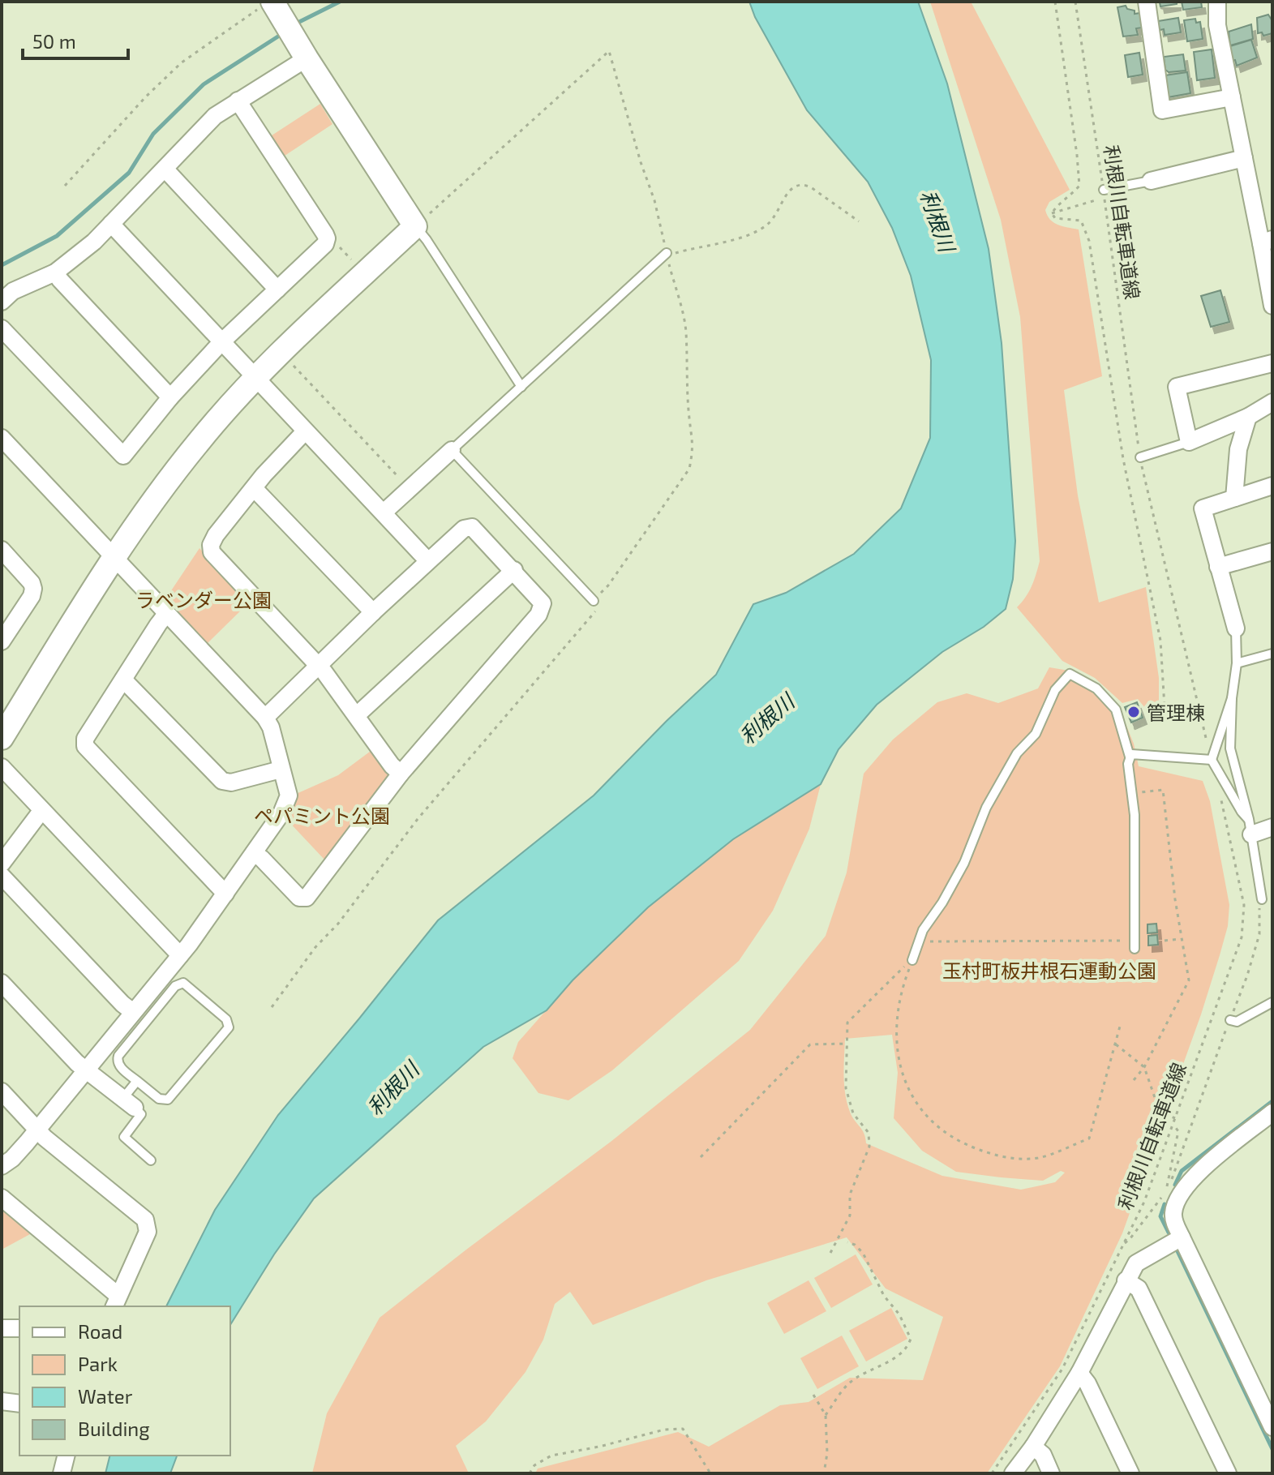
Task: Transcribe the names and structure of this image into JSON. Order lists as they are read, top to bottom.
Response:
{
  "streets": {
    "path": ["利根川自転車道線"]
  },
  "water": ["利根川"],
  "parks": ["ラベンダー公園", "ペパミント公園", "玉村町板井根石運動公園"],
  "places": ["管理棟"],
  "legend": [
    "Road",
    "Park",
    "Water",
    "Building"
  ],
  "scale_bar": "50 m"
}
